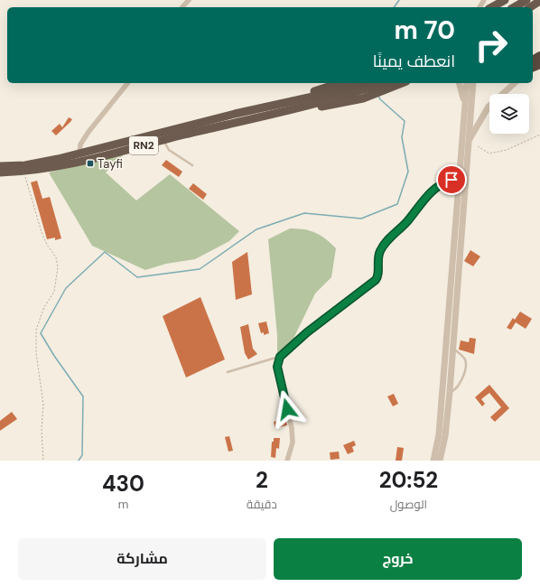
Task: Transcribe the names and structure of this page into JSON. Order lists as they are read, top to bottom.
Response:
{
  "streets": {
    "highway": ["RN2"]
  },
  "places": {
    "transit": ["Tayfi"]
  },
  "page": {
    "turn": ["70 m", "انعطف يمينًا"],
    "eta": [
      "20:52",
      "الوصول",
      "2",
      "دقيقة",
      "430",
      "m"
    ],
    "buttons": ["خروج", "مشاركة"]
  }
}
